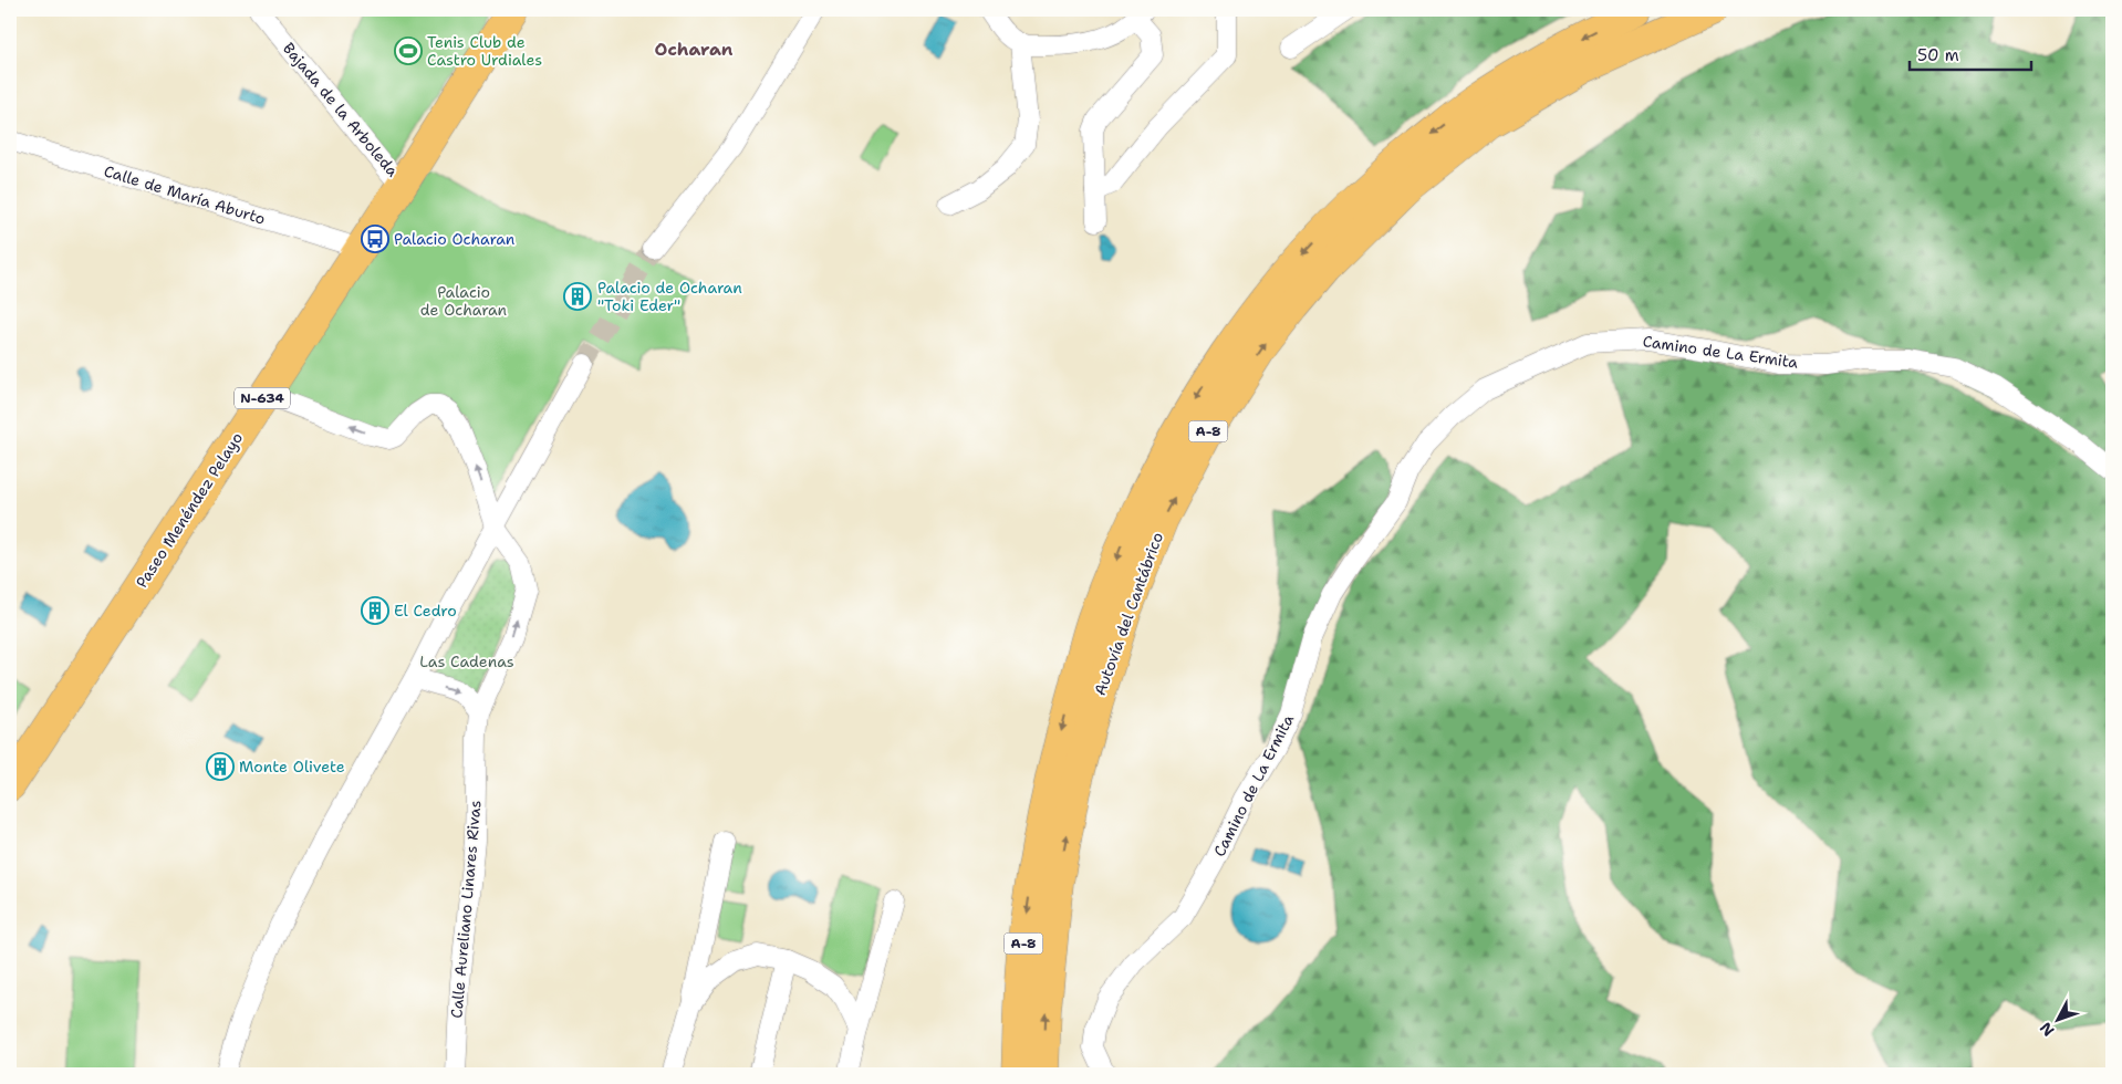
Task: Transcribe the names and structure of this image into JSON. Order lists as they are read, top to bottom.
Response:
{
  "streets": {
    "highway": [
      "N-634",
      "A-8",
      "Paseo Menéndez Pelayo",
      "Autovía del Cantábrico"
    ],
    "street": [
      "Bajada de la Arboleda",
      "Calle de María Aburto",
      "Camino de La Ermita",
      "Calle Aureliano Linares Rivas"
    ]
  },
  "crossings": [
    ["Bajada de la Arboleda", "Paseo Menéndez Pelayo"],
    ["Calle de María Aburto", "Paseo Menéndez Pelayo"],
    ["Paseo Menéndez Pelayo", "Calle Aureliano Linares Rivas"]
  ],
  "districts": ["Ocharan"],
  "parks": ["Palacio de Ocharan", "Las Cadenas"],
  "places": {
    "sports": ["Tenis Club de Castro Urdiales"],
    "bus stop": ["Palacio Ocharan"],
    "building": ["Palacio de Ocharan \"Toki Eder\"", "El Cedro", "Monte Olivete"]
  },
  "scale_bar": "50 m",
  "north": "bottom left"
}
